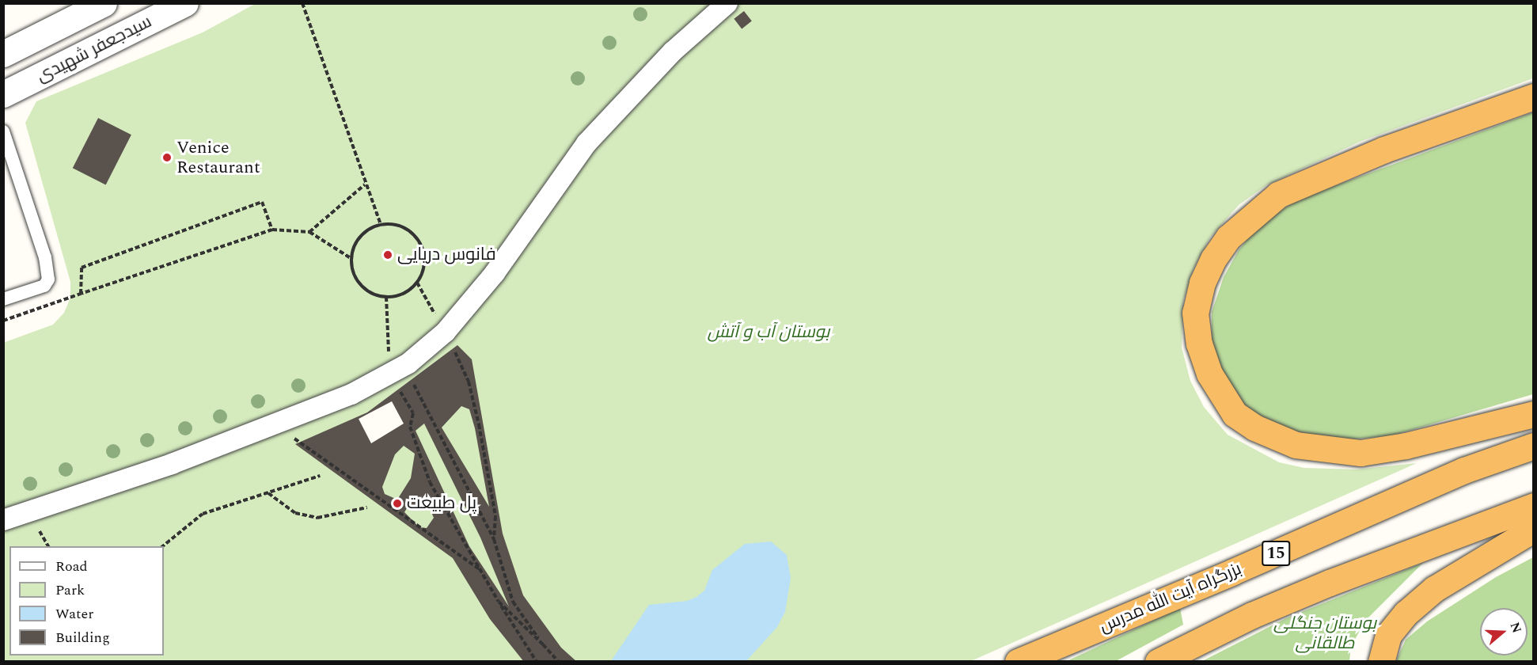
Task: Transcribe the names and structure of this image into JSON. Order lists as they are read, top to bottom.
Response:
{
  "streets": {
    "highway": ["15", "بزرگراه آیت الله مدرس"],
    "street": ["سیدجعفر شهیدی"]
  },
  "parks": ["بوستان آب و آتش", "بوستان جنگلی طالقانی"],
  "places": ["Venice Restaurant", "فانوس دریایی", "پل طبیعت"],
  "legend": [
    "Road",
    "Park",
    "Water",
    "Building"
  ],
  "north": "right"
}
